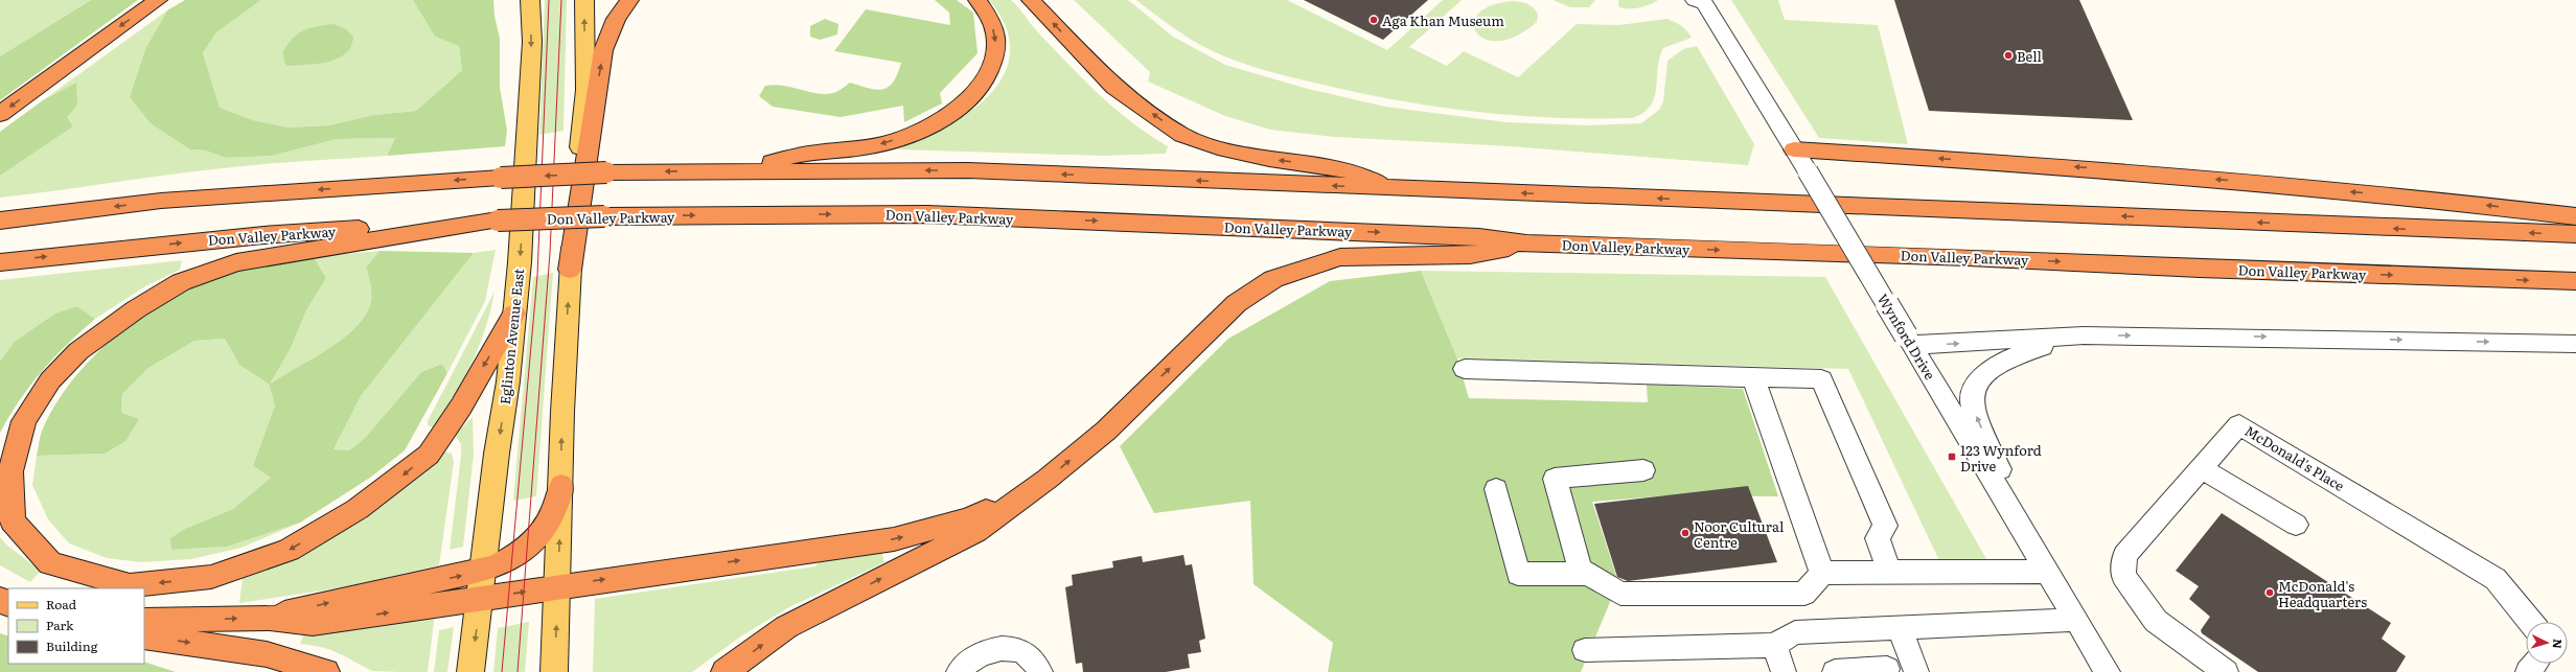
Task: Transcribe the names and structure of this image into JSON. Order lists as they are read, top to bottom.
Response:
{
  "streets": {
    "highway": ["Don Valley Parkway"],
    "main road": ["Eglinton Avenue East"],
    "street": ["Wynford Drive", "McDonald's Place"]
  },
  "places": {
    "other": [
      "Aga Khan Museum",
      "Bell",
      "Noor Cultural Centre",
      "McDonald's Headquarters"
    ],
    "transit": ["123 Wynford Drive"]
  },
  "legend": ["Road", "Park", "Building"],
  "north": "right"
}
